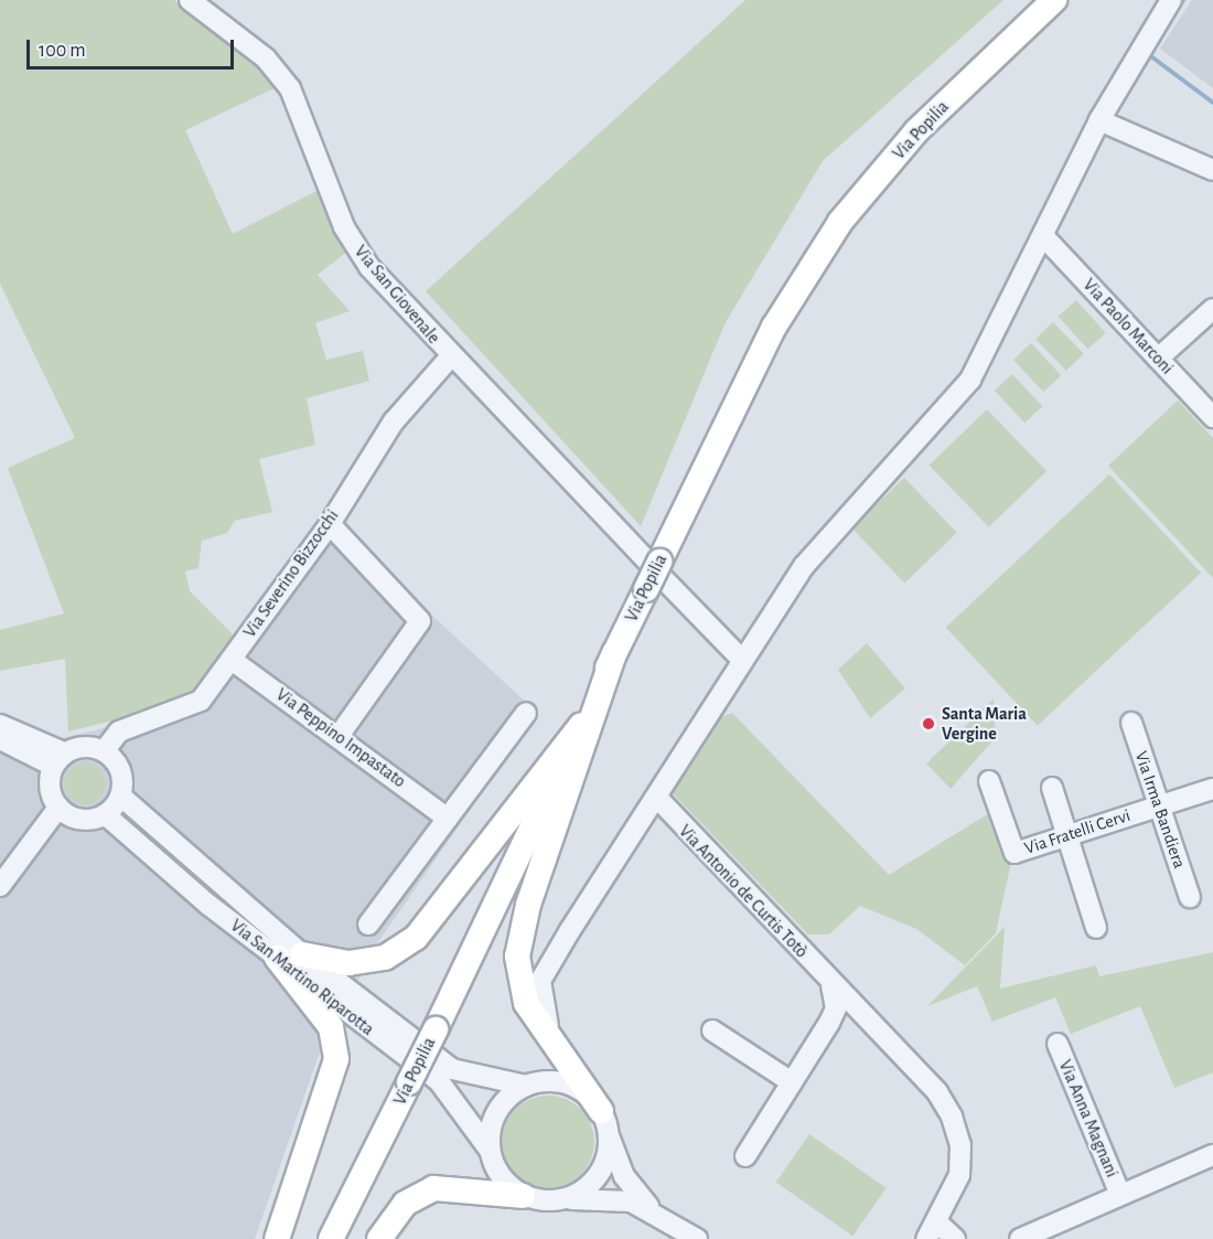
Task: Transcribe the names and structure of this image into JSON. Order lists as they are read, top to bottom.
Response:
{
  "streets": {
    "main road": ["Via Popilia"],
    "street": [
      "Via San Giovenale",
      "Via Paolo Marconi",
      "Via Severino Bizzocchi",
      "Via Peppino Impastato",
      "Via Irma Bandiera",
      "Via Fratelli Cervi",
      "Via Antonio de Curtis Totò",
      "Via San Martino Riparotta",
      "Via Anna Magnani"
    ]
  },
  "crossings": [
    ["Via Popilia", "Via San Giovenale"],
    ["Via San Giovenale", "Via Severino Bizzocchi"],
    ["Via Severino Bizzocchi", "Via Peppino Impastato"],
    ["Via Severino Bizzocchi", "Via San Martino Riparotta"],
    ["Via Irma Bandiera", "Via Fratelli Cervi"]
  ],
  "places": ["Santa Maria Vergine"],
  "scale_bar": "100 m"
}
